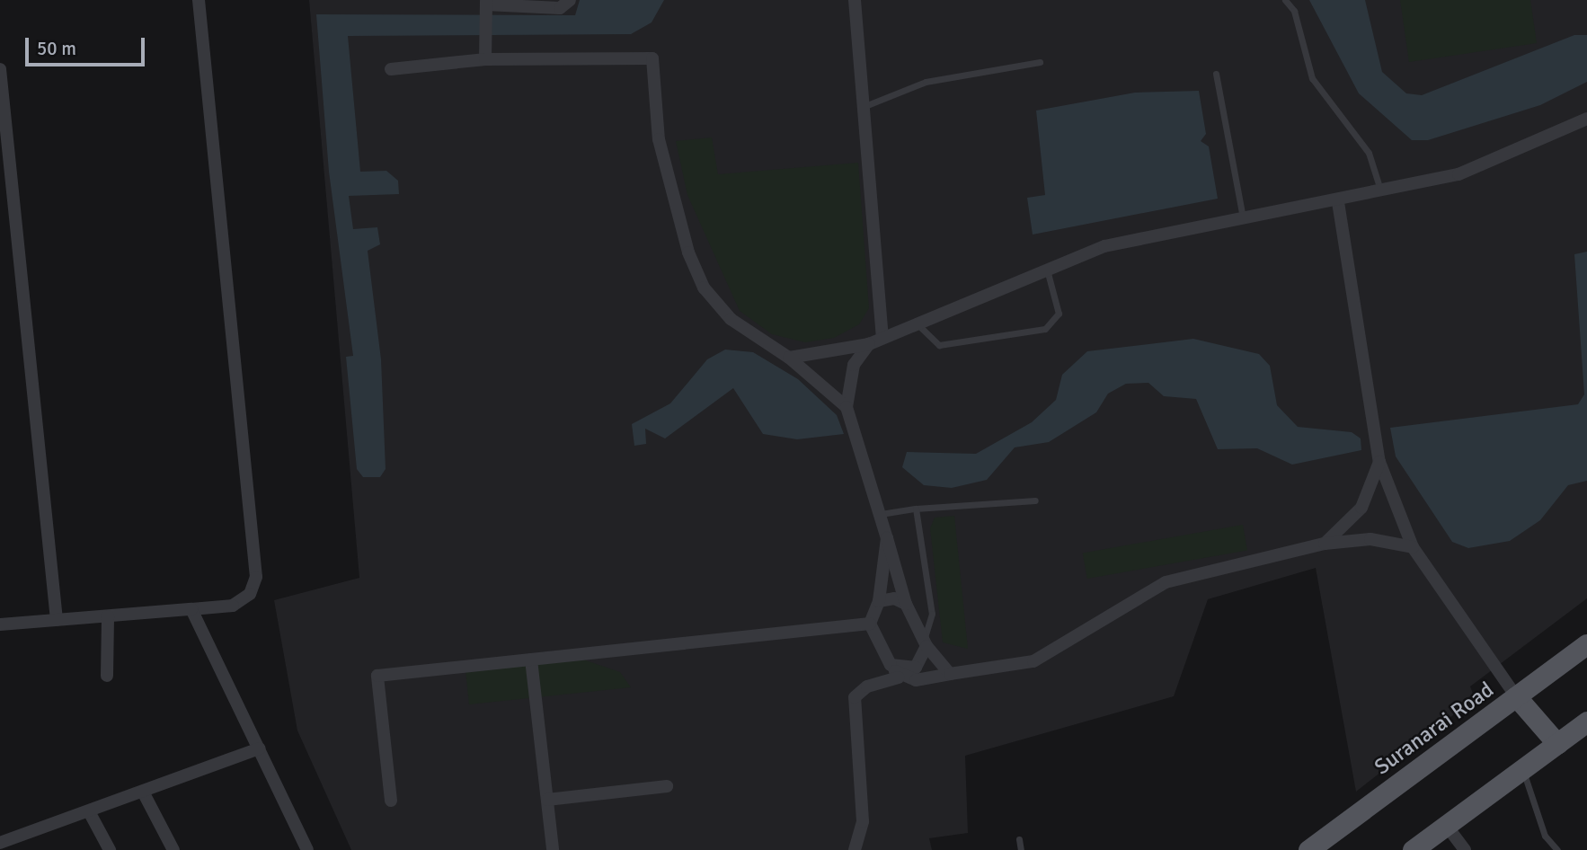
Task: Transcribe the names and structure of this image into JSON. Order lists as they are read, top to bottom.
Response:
{
  "streets": {
    "main road": ["Suranarai Road"]
  },
  "scale_bar": "50 m"
}
